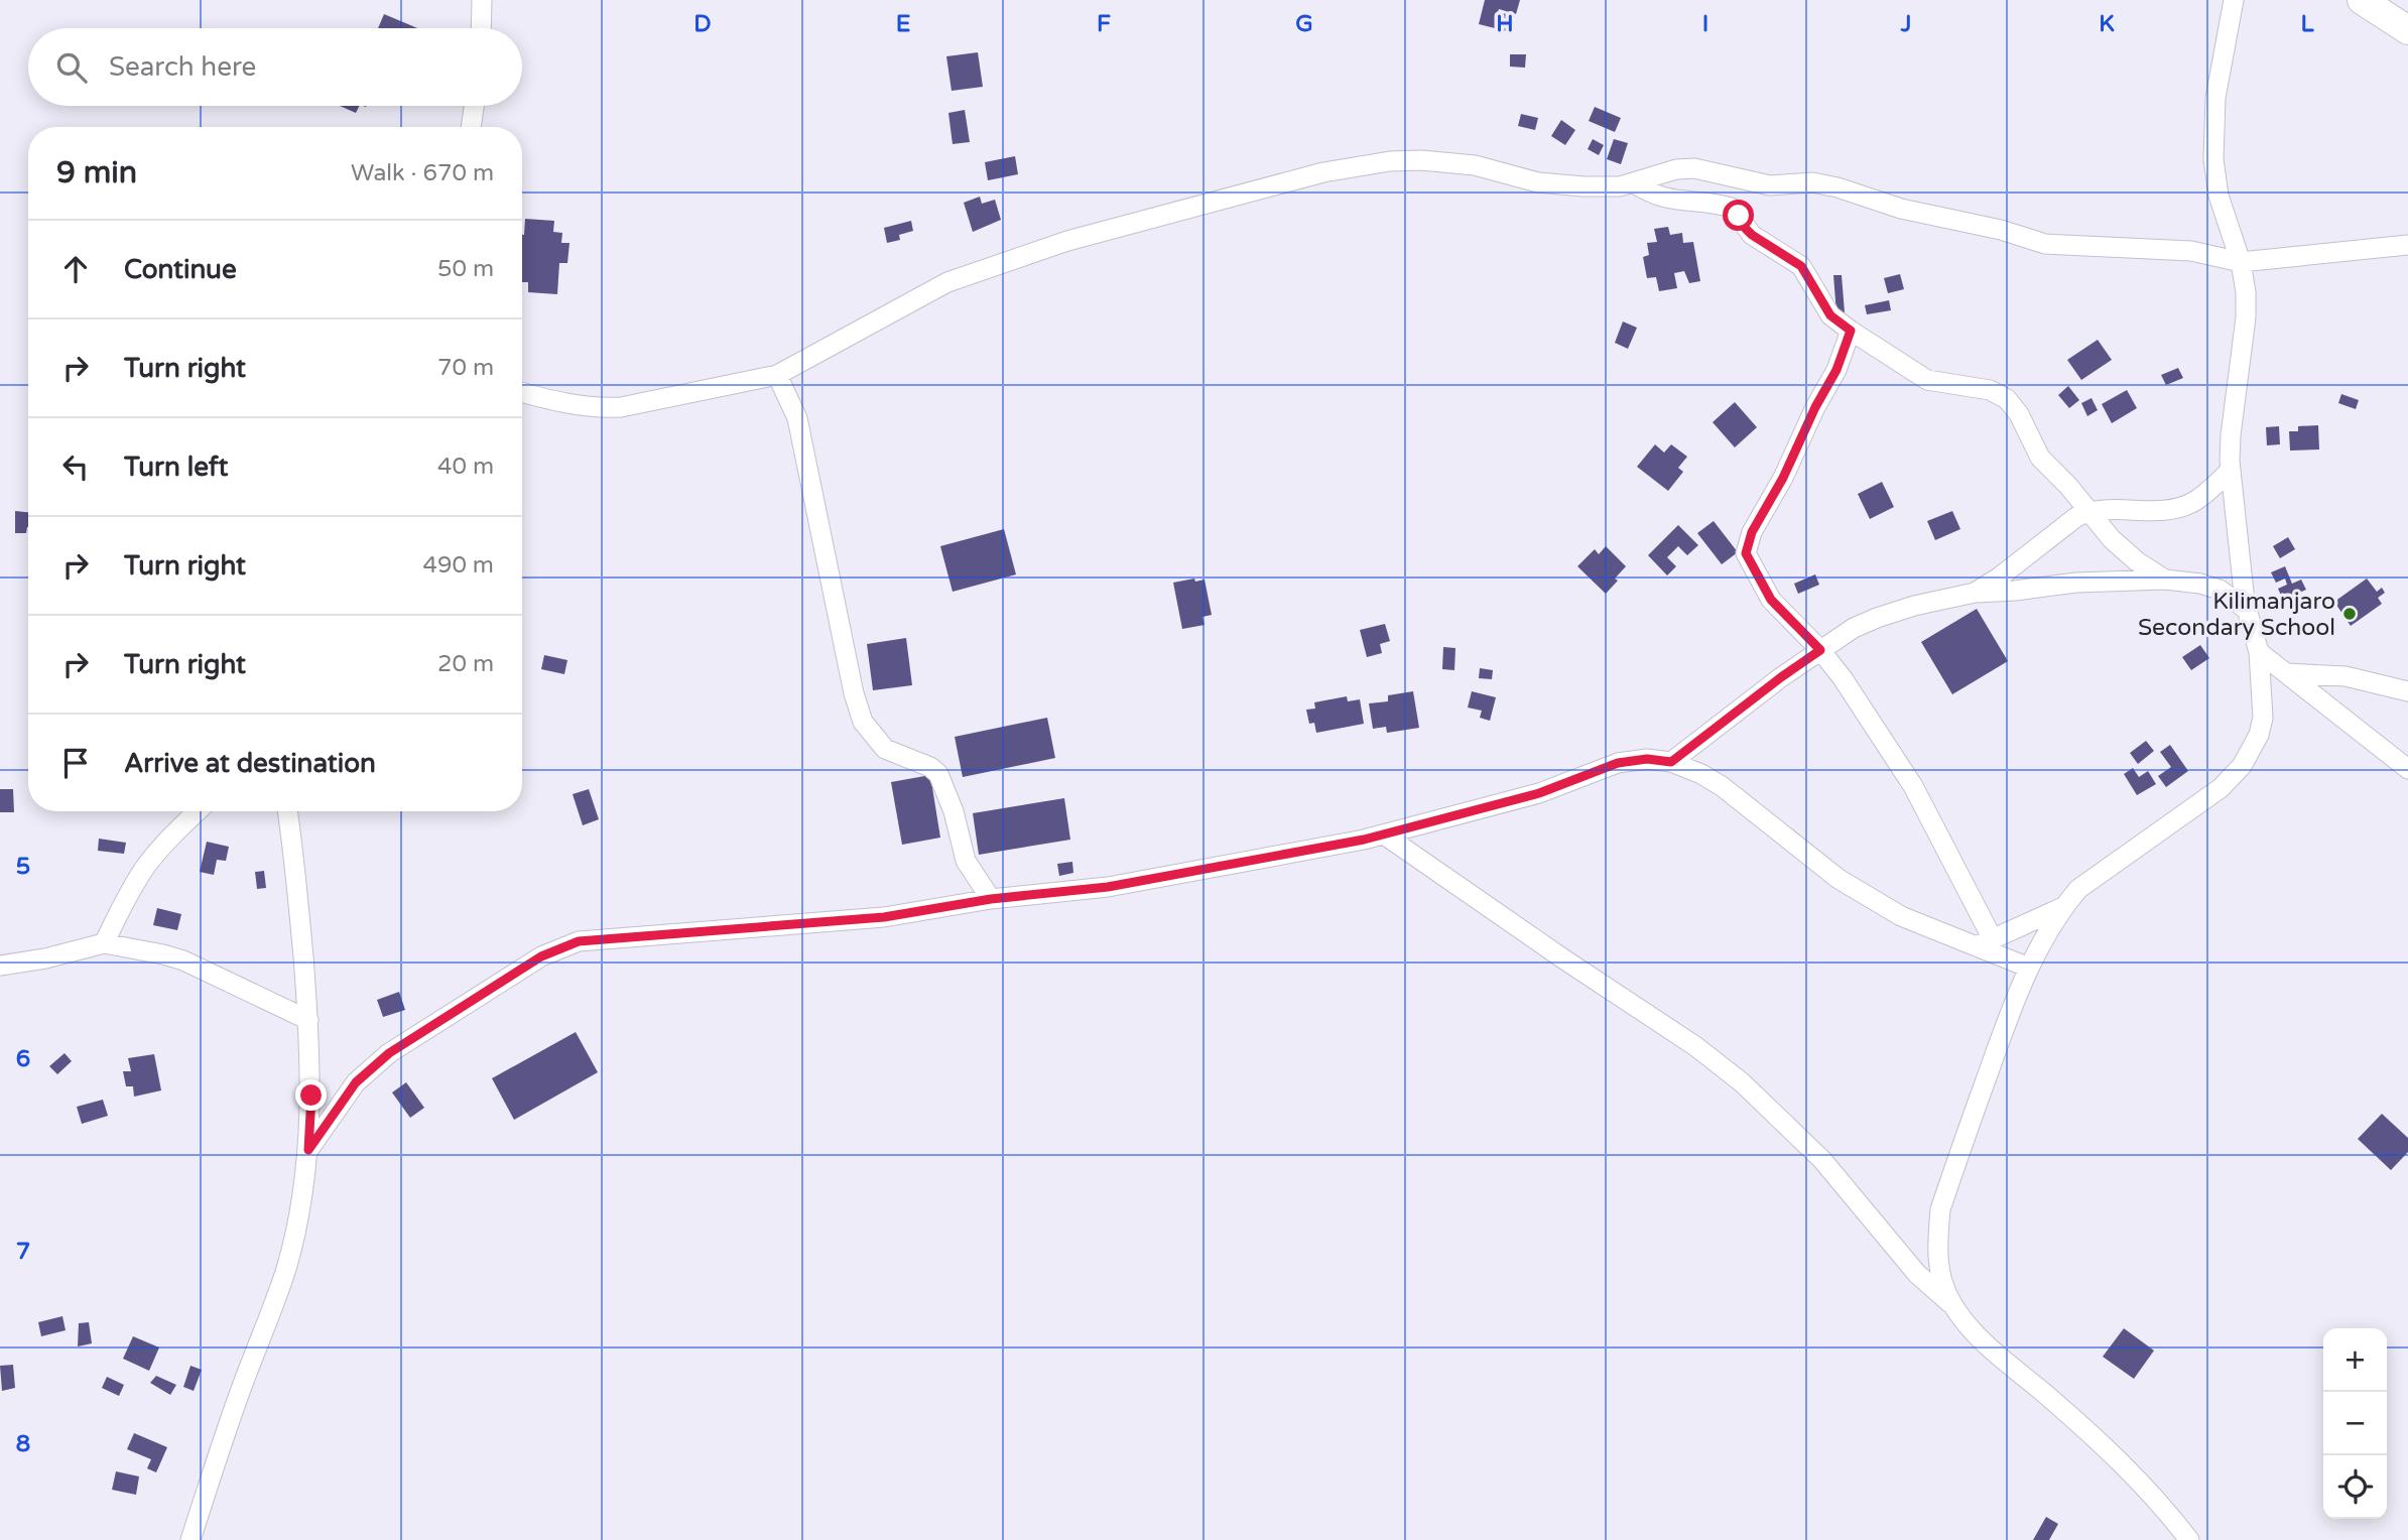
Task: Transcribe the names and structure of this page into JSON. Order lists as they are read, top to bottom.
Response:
{
  "places": ["Kilimanjaro Secondary School"],
  "page": {
    "search": "Search here",
    "heading": ["9 min", "Walk · 670 m"],
    "list": [
      ["Continue", "50 m"],
      ["Turn right", "70 m"],
      ["Turn left", "40 m"],
      ["Turn right", "490 m"],
      ["Turn right", "20 m"],
      "Arrive at destination"
    ],
    "map_buttons": ["+", "−"]
  },
  "grid": {
    "columns": [
      "D",
      "E",
      "F",
      "G",
      "H",
      "I",
      "J",
      "K",
      "L"
    ],
    "rows": [
      "5",
      "6",
      "7",
      "8"
    ]
  }
}
